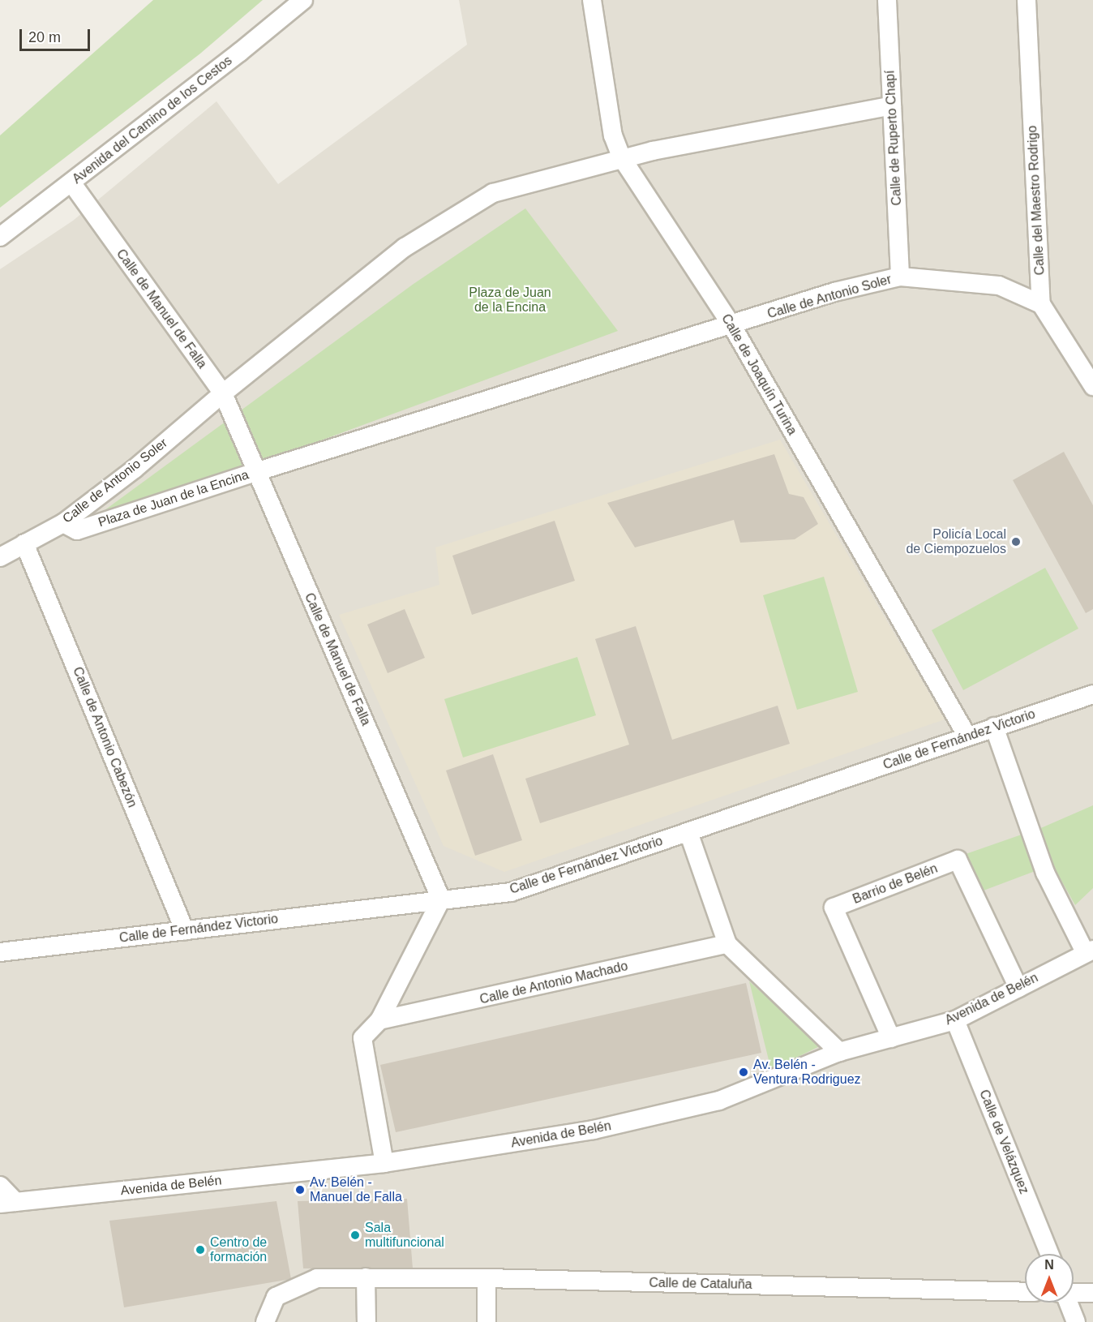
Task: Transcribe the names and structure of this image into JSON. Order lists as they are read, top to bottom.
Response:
{
  "streets": {
    "street": [
      "Avenida del Camino de los Cestos",
      "Calle de Ruperto Chapí",
      "Calle del Maestro Rodrigo",
      "Calle de Antonio Soler",
      "Calle de Manuel de Falla",
      "Calle de Joaquín Turina",
      "Plaza de Juan de la Encina",
      "Calle de Antonio Cabezón",
      "Calle de Fernández Victorio",
      "Barrio de Belén",
      "Calle de Antonio Machado",
      "Avenida de Belén",
      "Calle de Velázquez",
      "Calle de Cataluña"
    ]
  },
  "crossings": [
    ["Avenida del Camino de los Cestos", "Calle de Manuel de Falla"],
    ["Calle de Ruperto Chapí", "Calle de Antonio Soler"],
    ["Calle del Maestro Rodrigo", "Calle de Antonio Soler"],
    ["Calle de Antonio Soler", "Calle de Manuel de Falla"],
    ["Calle de Antonio Soler", "Calle de Joaquín Turina"],
    ["Calle de Antonio Soler", "Plaza de Juan de la Encina"],
    ["Calle de Antonio Soler", "Calle de Antonio Cabezón"],
    ["Calle de Manuel de Falla", "Plaza de Juan de la Encina"],
    ["Calle de Manuel de Falla", "Calle de Fernández Victorio"],
    ["Calle de Joaquín Turina", "Plaza de Juan de la Encina"],
    ["Calle de Joaquín Turina", "Calle de Fernández Victorio"],
    ["Calle de Antonio Cabezón", "Calle de Fernández Victorio"],
    ["Barrio de Belén", "Avenida de Belén"],
    ["Avenida de Belén", "Calle de Velázquez"]
  ],
  "parks": ["Plaza de Juan de la Encina"],
  "places": [
    "Policía Local de Ciempozuelos",
    "Av. Belén - Ventura Rodriguez",
    "Av. Belén - Manuel de Falla",
    "Sala multifuncional",
    "Centro de formación"
  ],
  "scale_bar": "20 m",
  "north": "top"
}
